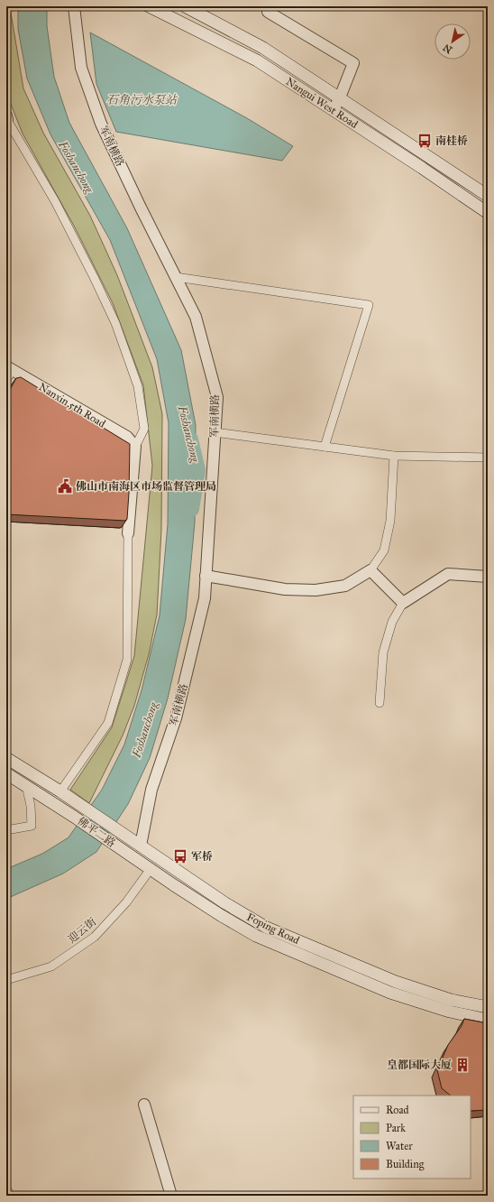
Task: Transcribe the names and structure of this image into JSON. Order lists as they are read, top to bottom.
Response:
{
  "streets": {
    "main road": ["Nangui West Road", "佛平二路", "Foping Road"],
    "street": ["军南横路", "Nanxin 5th Road", "迎云街"]
  },
  "crossings": [
    ["军南横路", "Foping Road"],
    ["佛平二路", "Foping Road"],
    ["Foping Road", "迎云街"]
  ],
  "water": ["石角污水泵站", "Foshanchong"],
  "places": {
    "bus stop": ["南桂桥", "军桥"],
    "public building": ["佛山市南海区市场监督管理局"],
    "building": ["皇都国际大厦"]
  },
  "legend": [
    "Road",
    "Park",
    "Water",
    "Building"
  ],
  "north": "bottom left"
}
